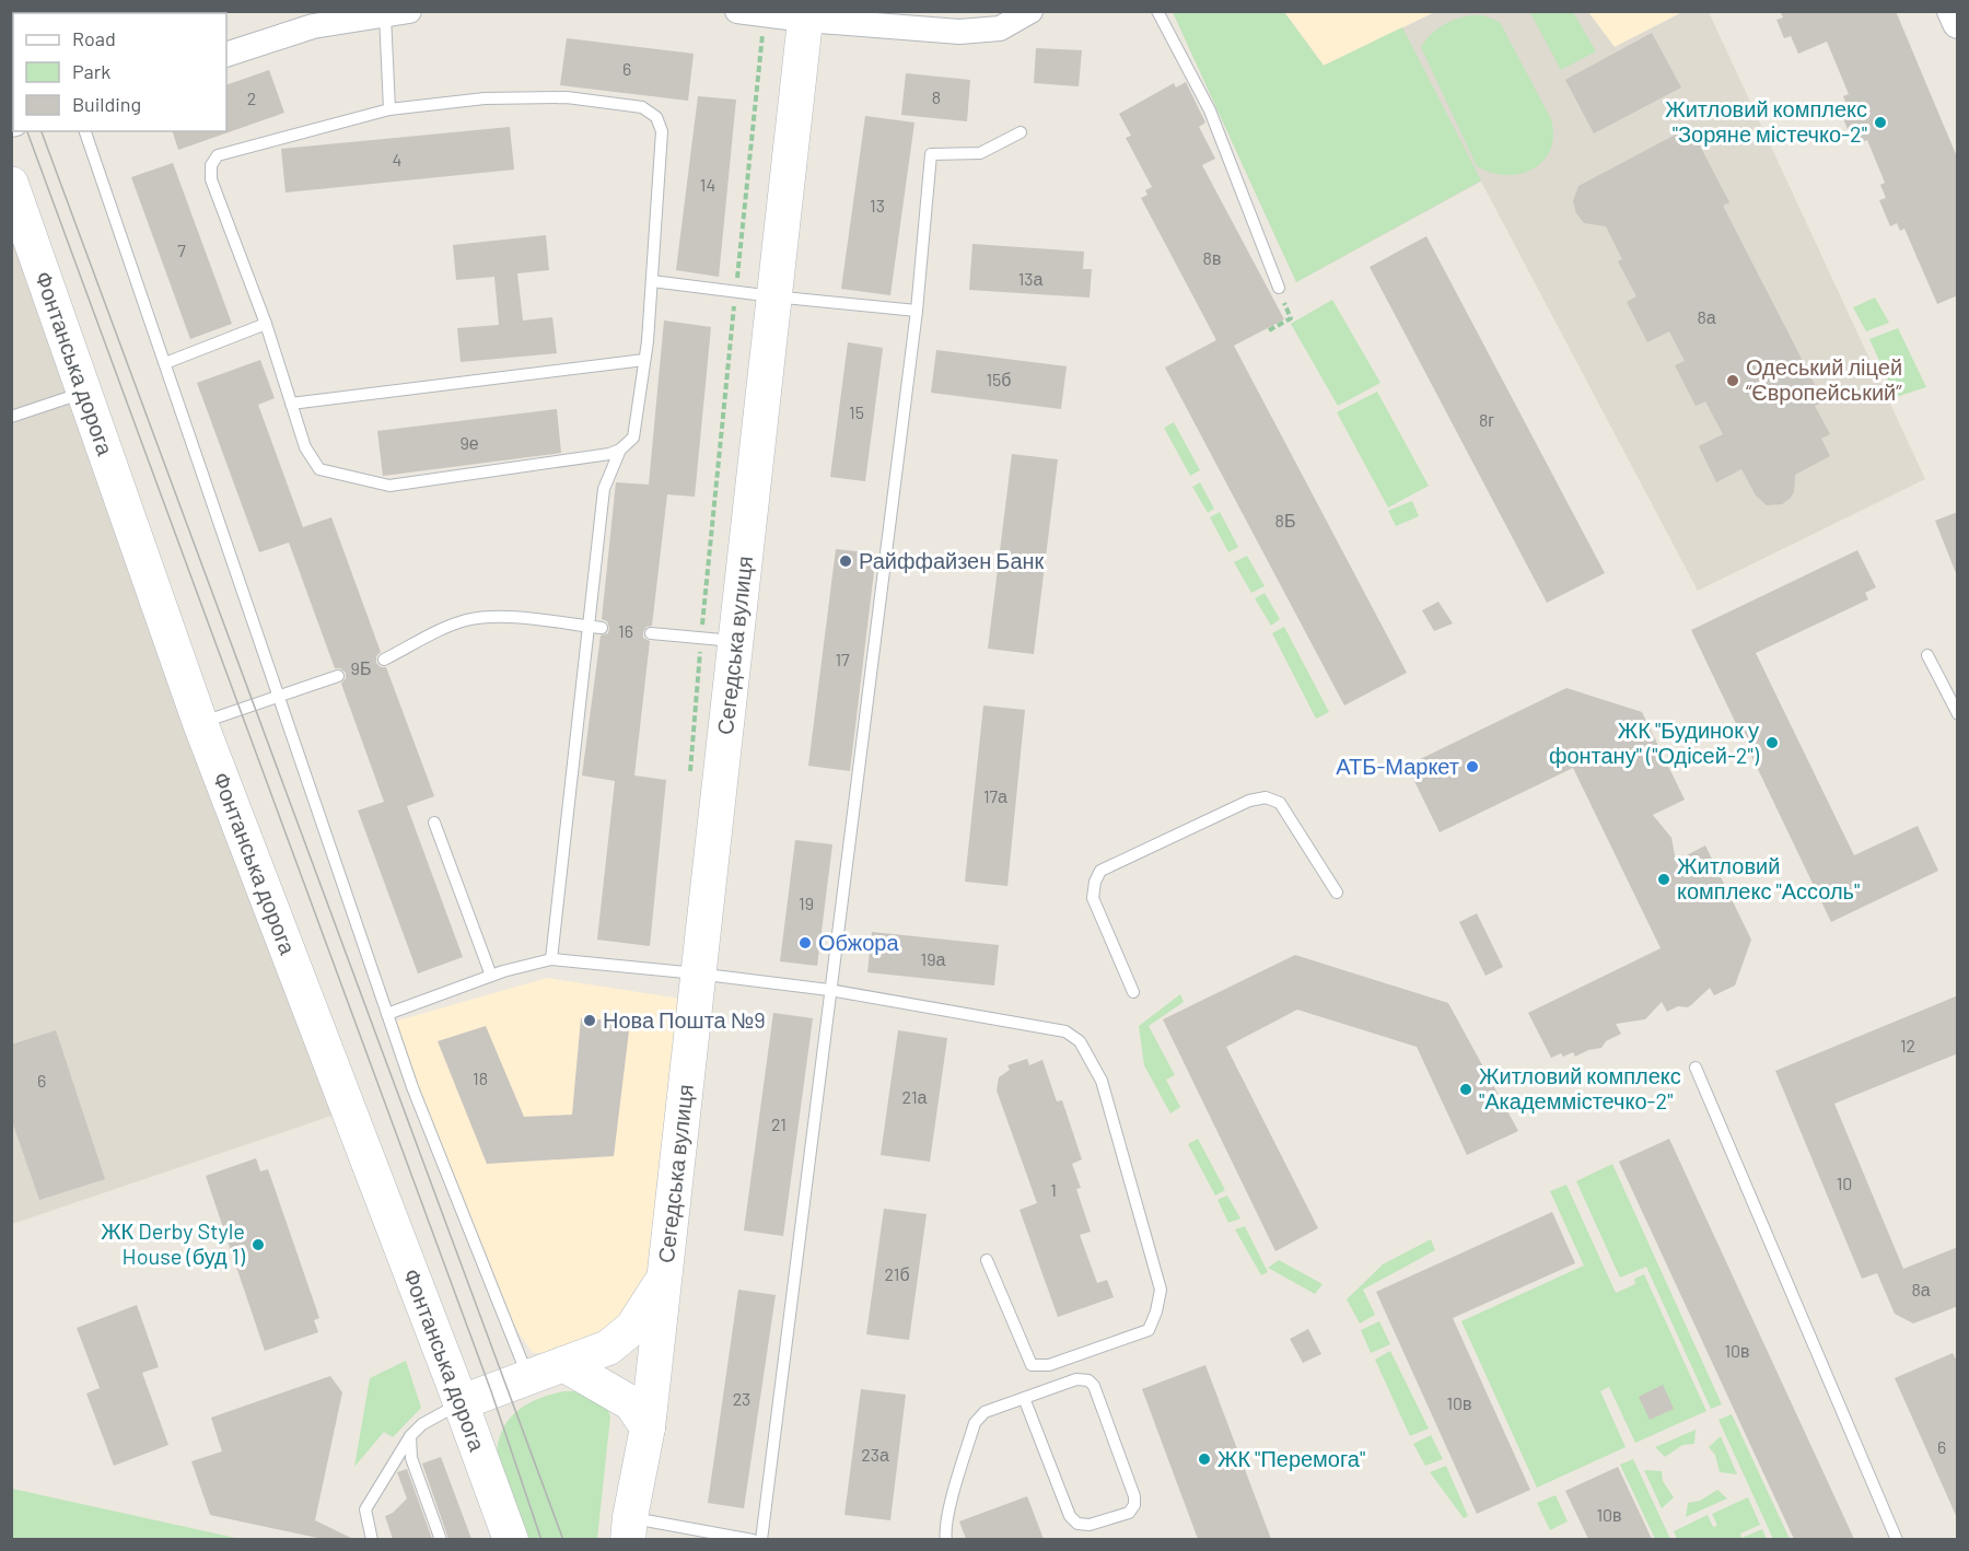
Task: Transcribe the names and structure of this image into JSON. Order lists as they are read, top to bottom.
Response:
{
  "streets": {
    "main road": ["Фонтанська дорога", "Сегедська вулиця"]
  },
  "crossings": [
    ["Фонтанська дорога", "Сегедська вулиця"]
  ],
  "places": [
    "Житловий комплекс \"Зоряне містечко-2\"",
    "Одеський ліцей “Європейський”",
    "Райффайзен Банк",
    "ЖК \"Будинок у фонтану\" (\"Одісей-2\")",
    "АТБ-Маркет",
    "Житловий комплекс \"Ассоль\"",
    "Обжора",
    "Нова Пошта №9",
    "Житловий комплекс \"Академмістечко-2\"",
    "ЖК Derby Style House (буд 1)",
    "ЖК \"Перемога\""
  ],
  "house_numbers": [
    "6",
    "8",
    "2",
    "4",
    "14",
    "13",
    "7",
    "8в",
    "13а",
    "8а",
    "15б",
    "15",
    "8г",
    "9е",
    "8Б",
    "16",
    "17",
    "9Б",
    "17а",
    "19",
    "19а",
    "12",
    "18",
    "6",
    "21а",
    "21",
    "10",
    "1",
    "21б",
    "8а",
    "10в",
    "23",
    "10в",
    "6",
    "23а",
    "10в"
  ],
  "legend": ["Road", "Park", "Building"]
}
